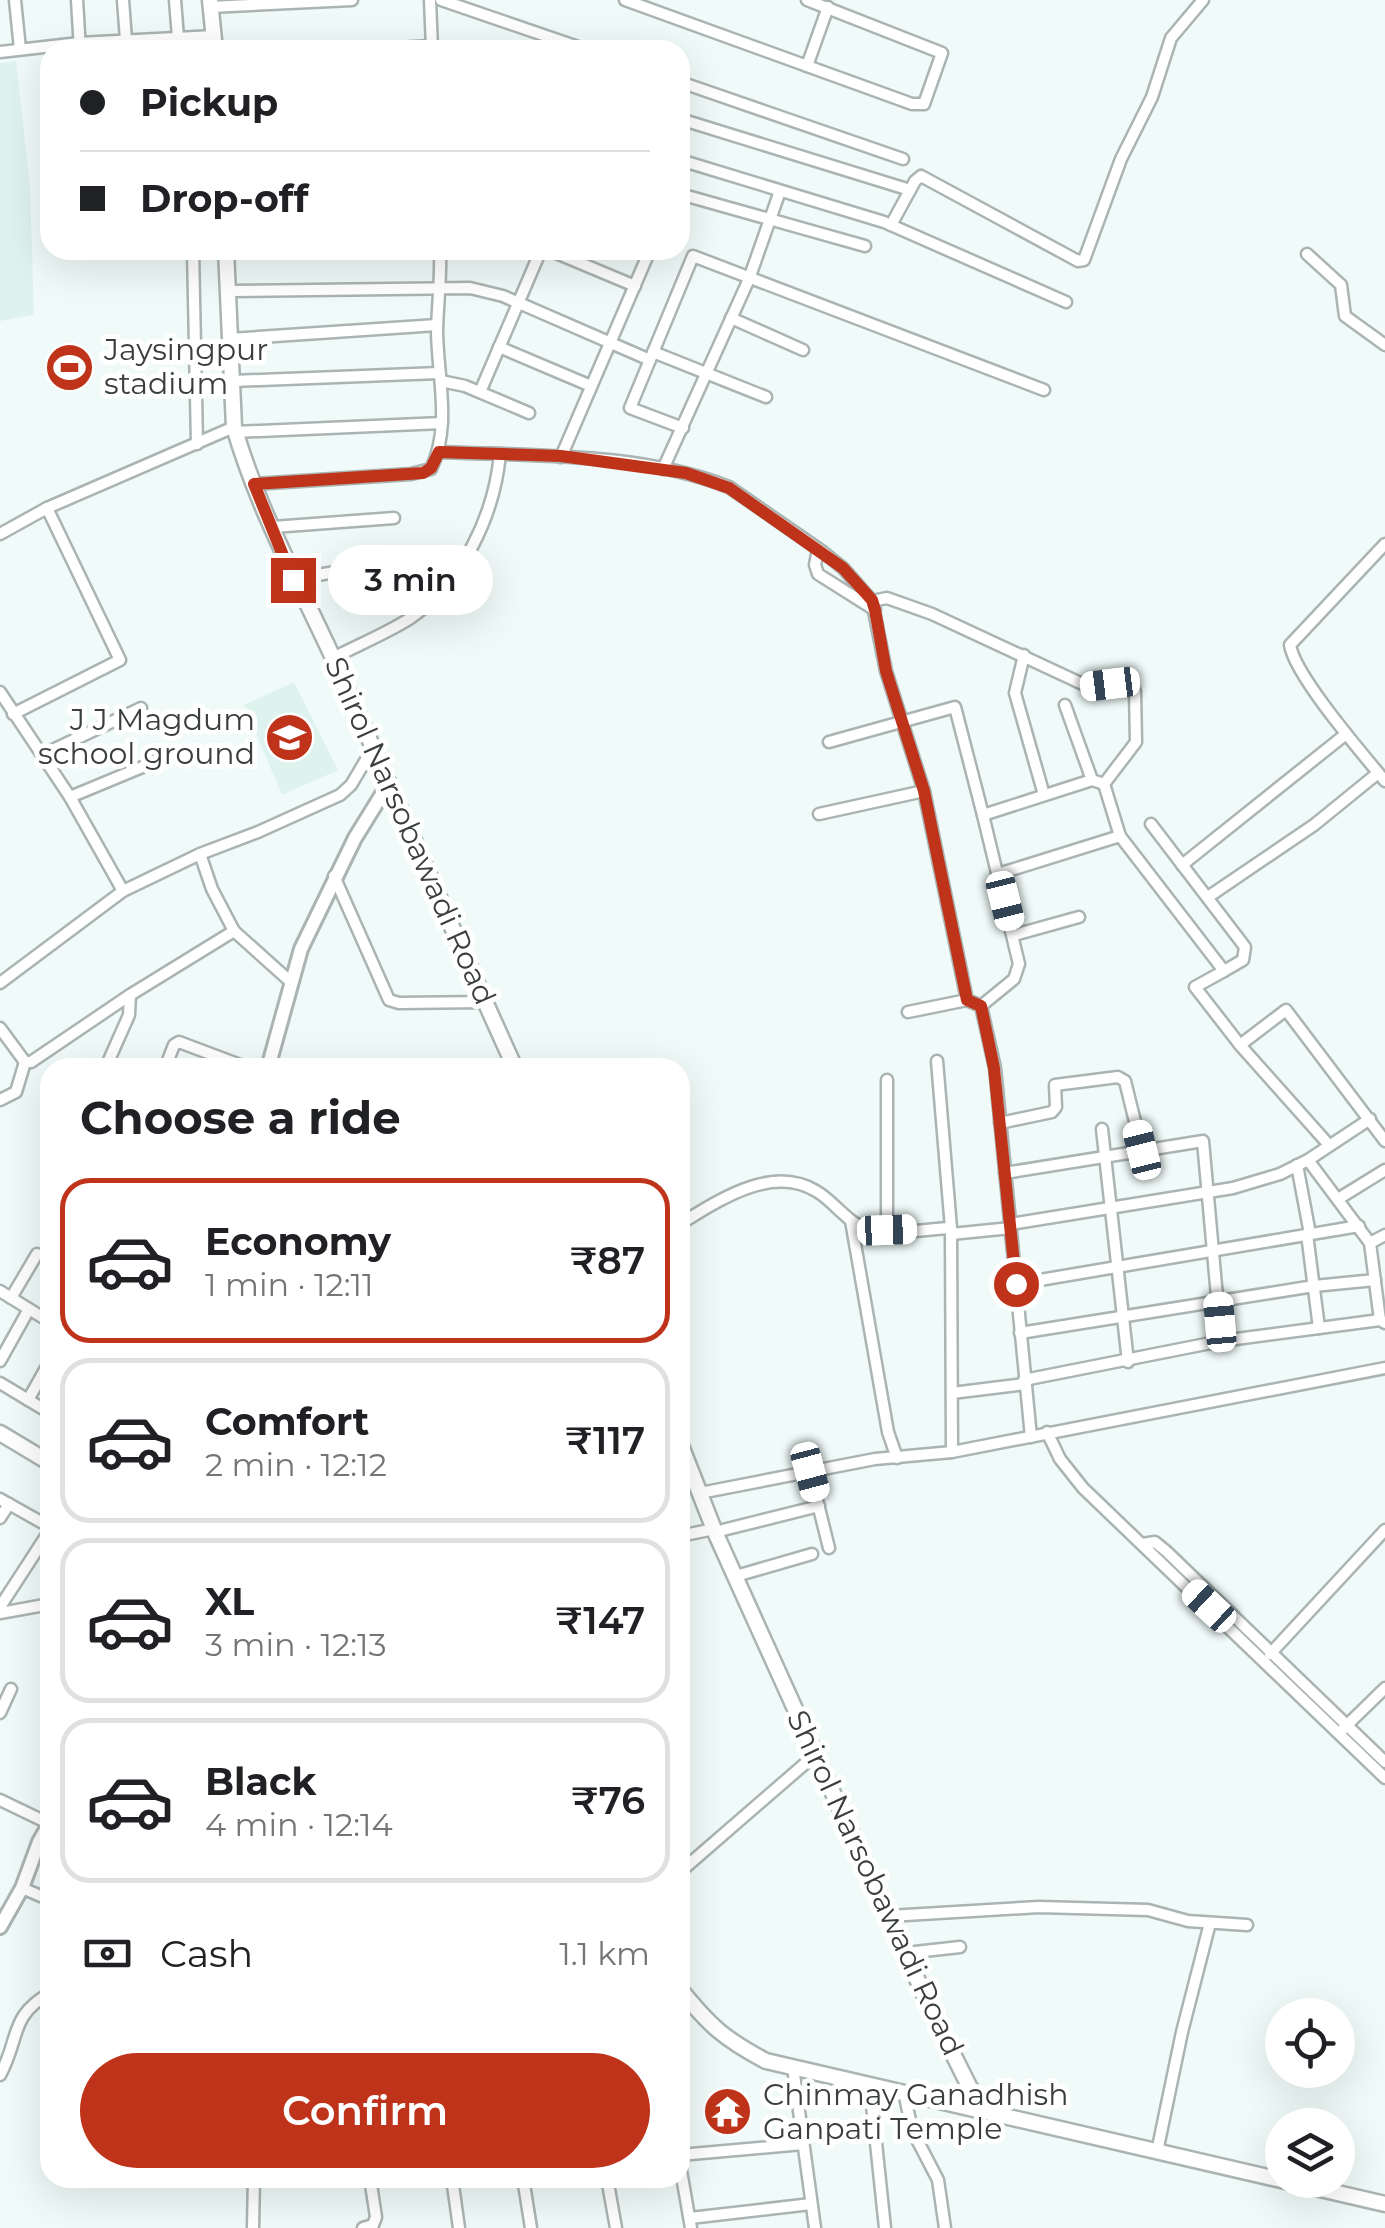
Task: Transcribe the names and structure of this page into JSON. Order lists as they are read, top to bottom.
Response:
{
  "streets": {
    "main road": ["Shirol Narsobawadi Road"]
  },
  "places": {
    "sports": ["Jaysingpur stadium"],
    "school or university": ["J J Magdum school ground"],
    "temple": ["Chinmay Ganadhish Ganpati Temple"]
  },
  "page": {
    "banner": ["Pickup", "Drop-off"],
    "bubble": "3 min",
    "heading": "Choose a ride",
    "list": [
      {
        "name": "Economy",
        "note": "1 min · 12:11",
        "value": "₹87"
      },
      {
        "name": "Comfort",
        "note": "2 min · 12:12",
        "value": "₹117"
      },
      {
        "name": "XL",
        "note": "3 min · 12:13",
        "value": "₹147"
      },
      {
        "name": "Black",
        "note": "4 min · 12:14",
        "value": "₹76"
      }
    ],
    "pay": ["Cash", "1.1 km"],
    "buttons": "Confirm"
  }
}
